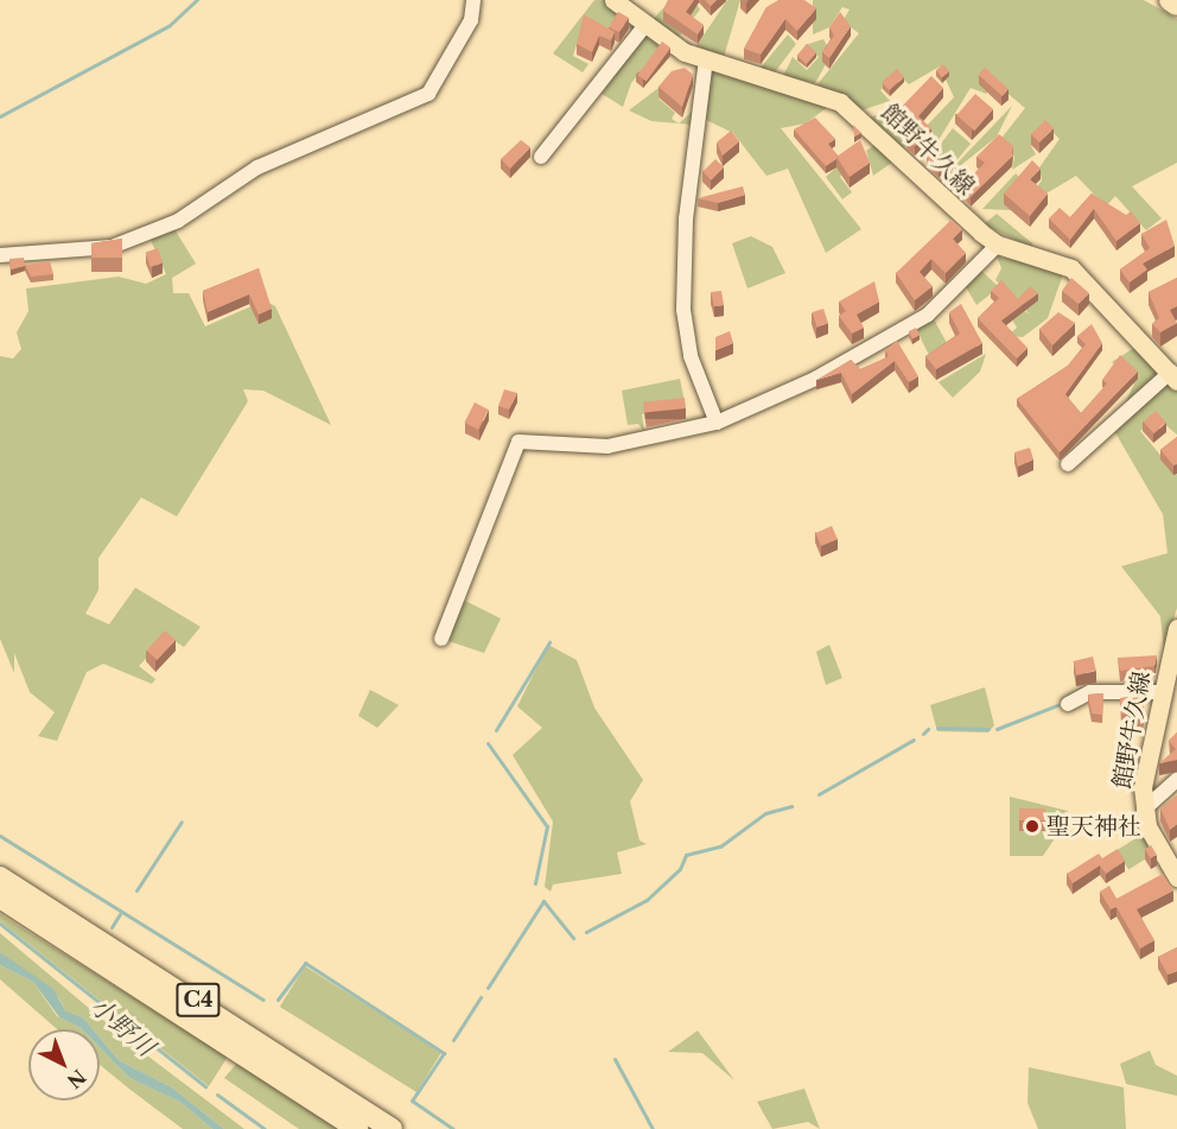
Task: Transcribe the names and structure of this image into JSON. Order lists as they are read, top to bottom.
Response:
{
  "streets": {
    "highway": ["C4"],
    "main road": ["館野牛久線"]
  },
  "water": ["小野川"],
  "places": ["聖天神社"],
  "north": "bottom right"
}
